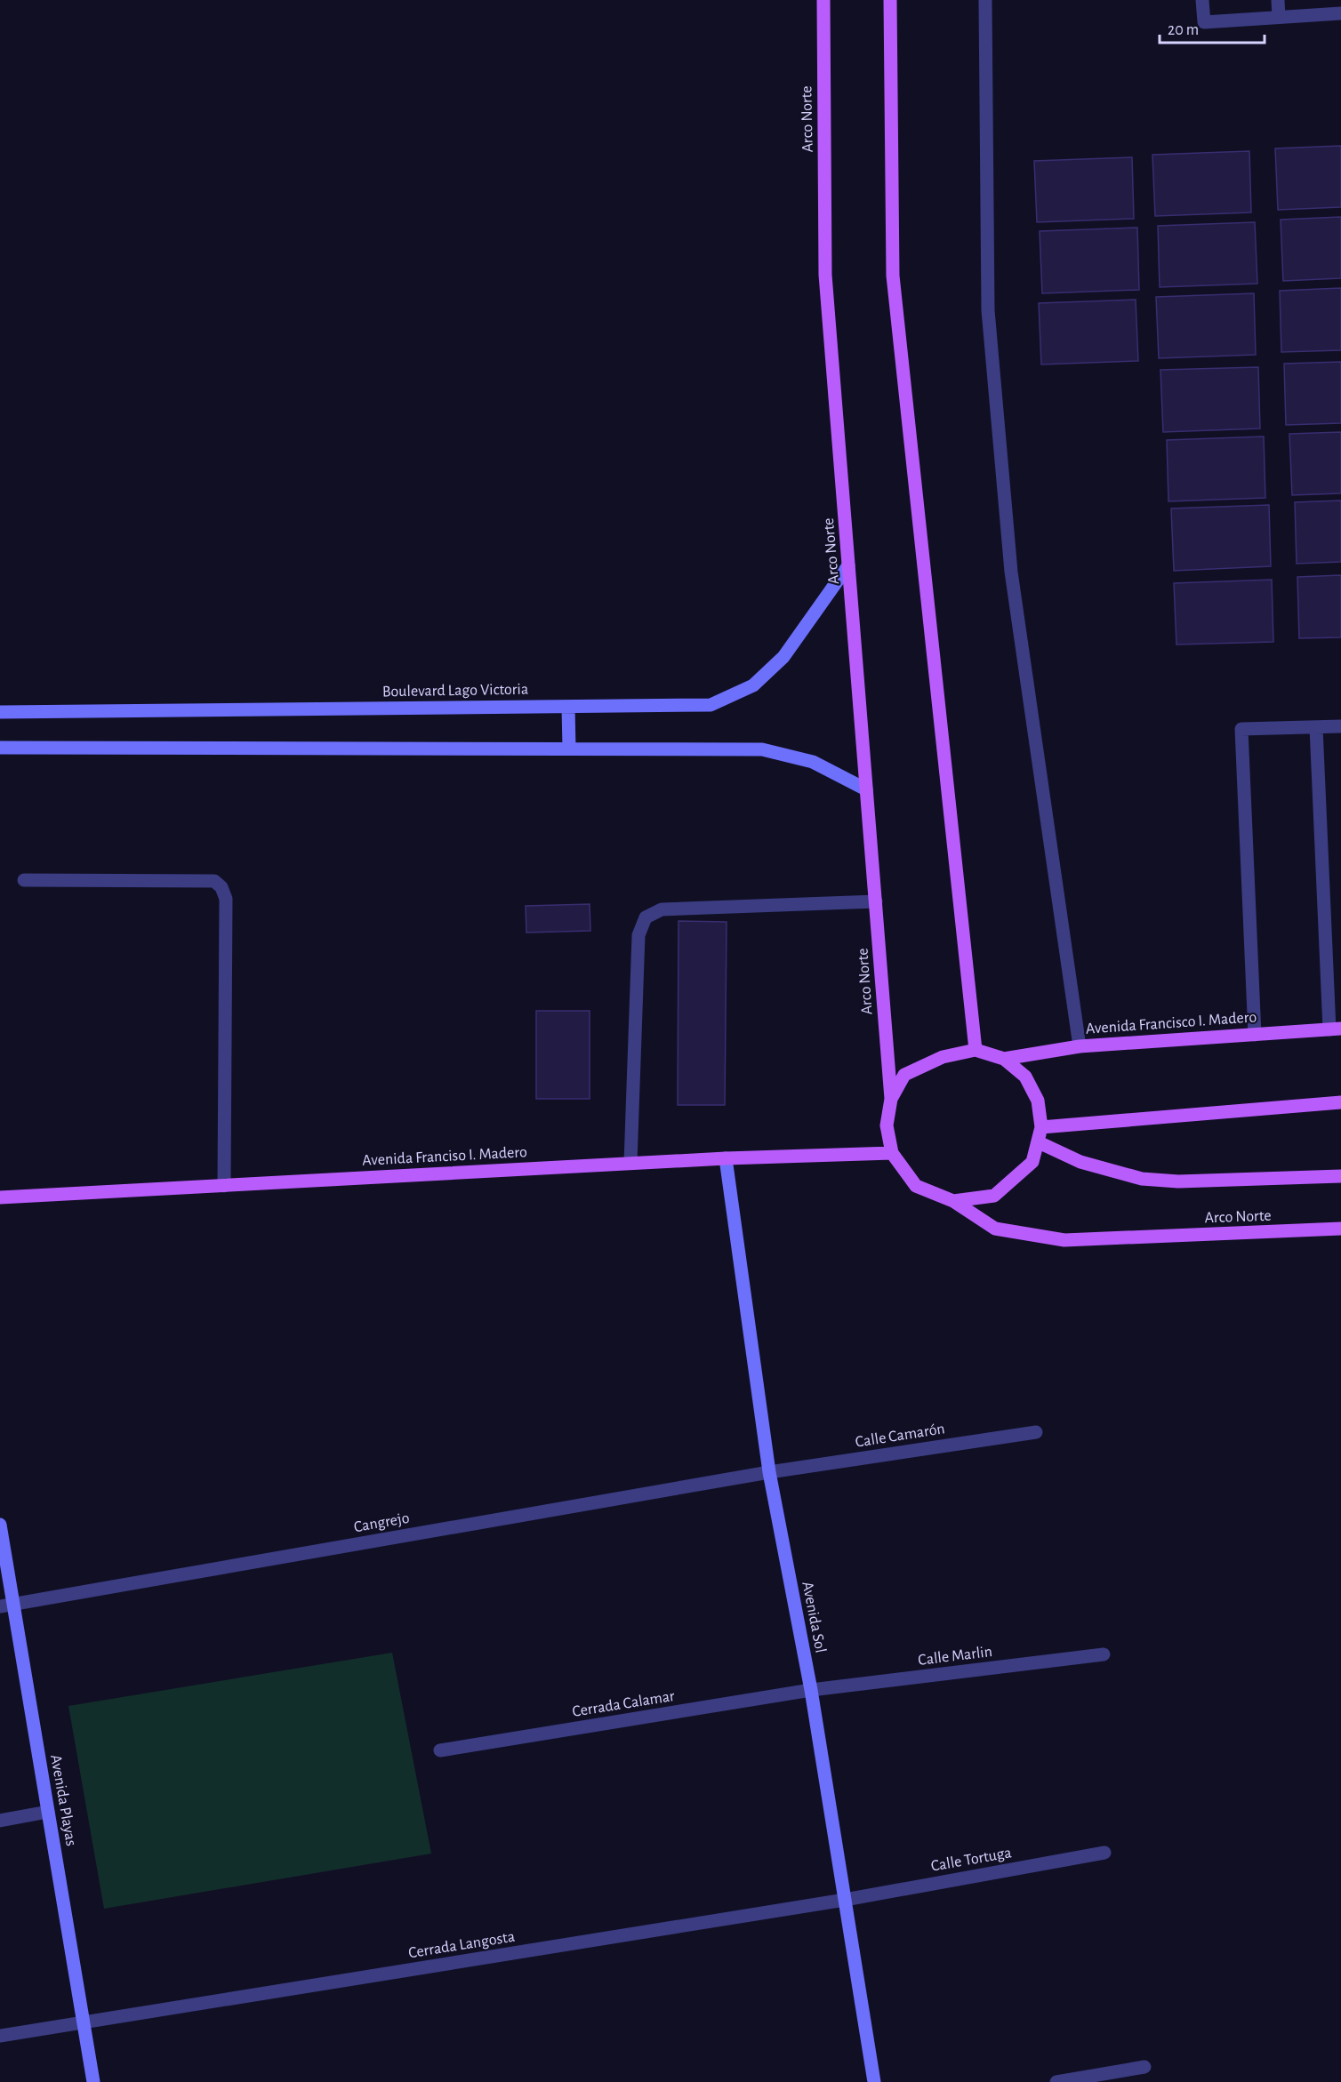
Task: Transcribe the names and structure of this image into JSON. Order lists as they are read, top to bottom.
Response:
{
  "streets": {
    "main road": ["Arco Norte", "Avenida Francisco I. Madero", "Avenida Franciso I. Madero"],
    "street": [
      "Boulevard Lago Victoria",
      "Calle Camarón",
      "Cangrejo",
      "Avenida Sol",
      "Calle Marlin",
      "Cerrada Calamar",
      "Avenida Playas",
      "Calle Tortuga",
      "Cerrada Langosta"
    ]
  },
  "crossings": [
    ["Arco Norte", "Boulevard Lago Victoria"],
    ["Arco Norte", "Avenida Francisco I. Madero"],
    ["Arco Norte", "Avenida Franciso I. Madero"],
    ["Avenida Francisco I. Madero", "Avenida Franciso I. Madero"],
    ["Avenida Franciso I. Madero", "Avenida Sol"],
    ["Calle Camarón", "Cangrejo"],
    ["Calle Camarón", "Avenida Sol"],
    ["Cangrejo", "Avenida Sol"],
    ["Cangrejo", "Avenida Playas"],
    ["Avenida Sol", "Calle Marlin"],
    ["Avenida Sol", "Cerrada Calamar"],
    ["Avenida Sol", "Calle Tortuga"],
    ["Avenida Sol", "Cerrada Langosta"],
    ["Calle Marlin", "Cerrada Calamar"],
    ["Avenida Playas", "Cerrada Langosta"],
    ["Calle Tortuga", "Cerrada Langosta"]
  ],
  "scale_bar": "20 m"
}
